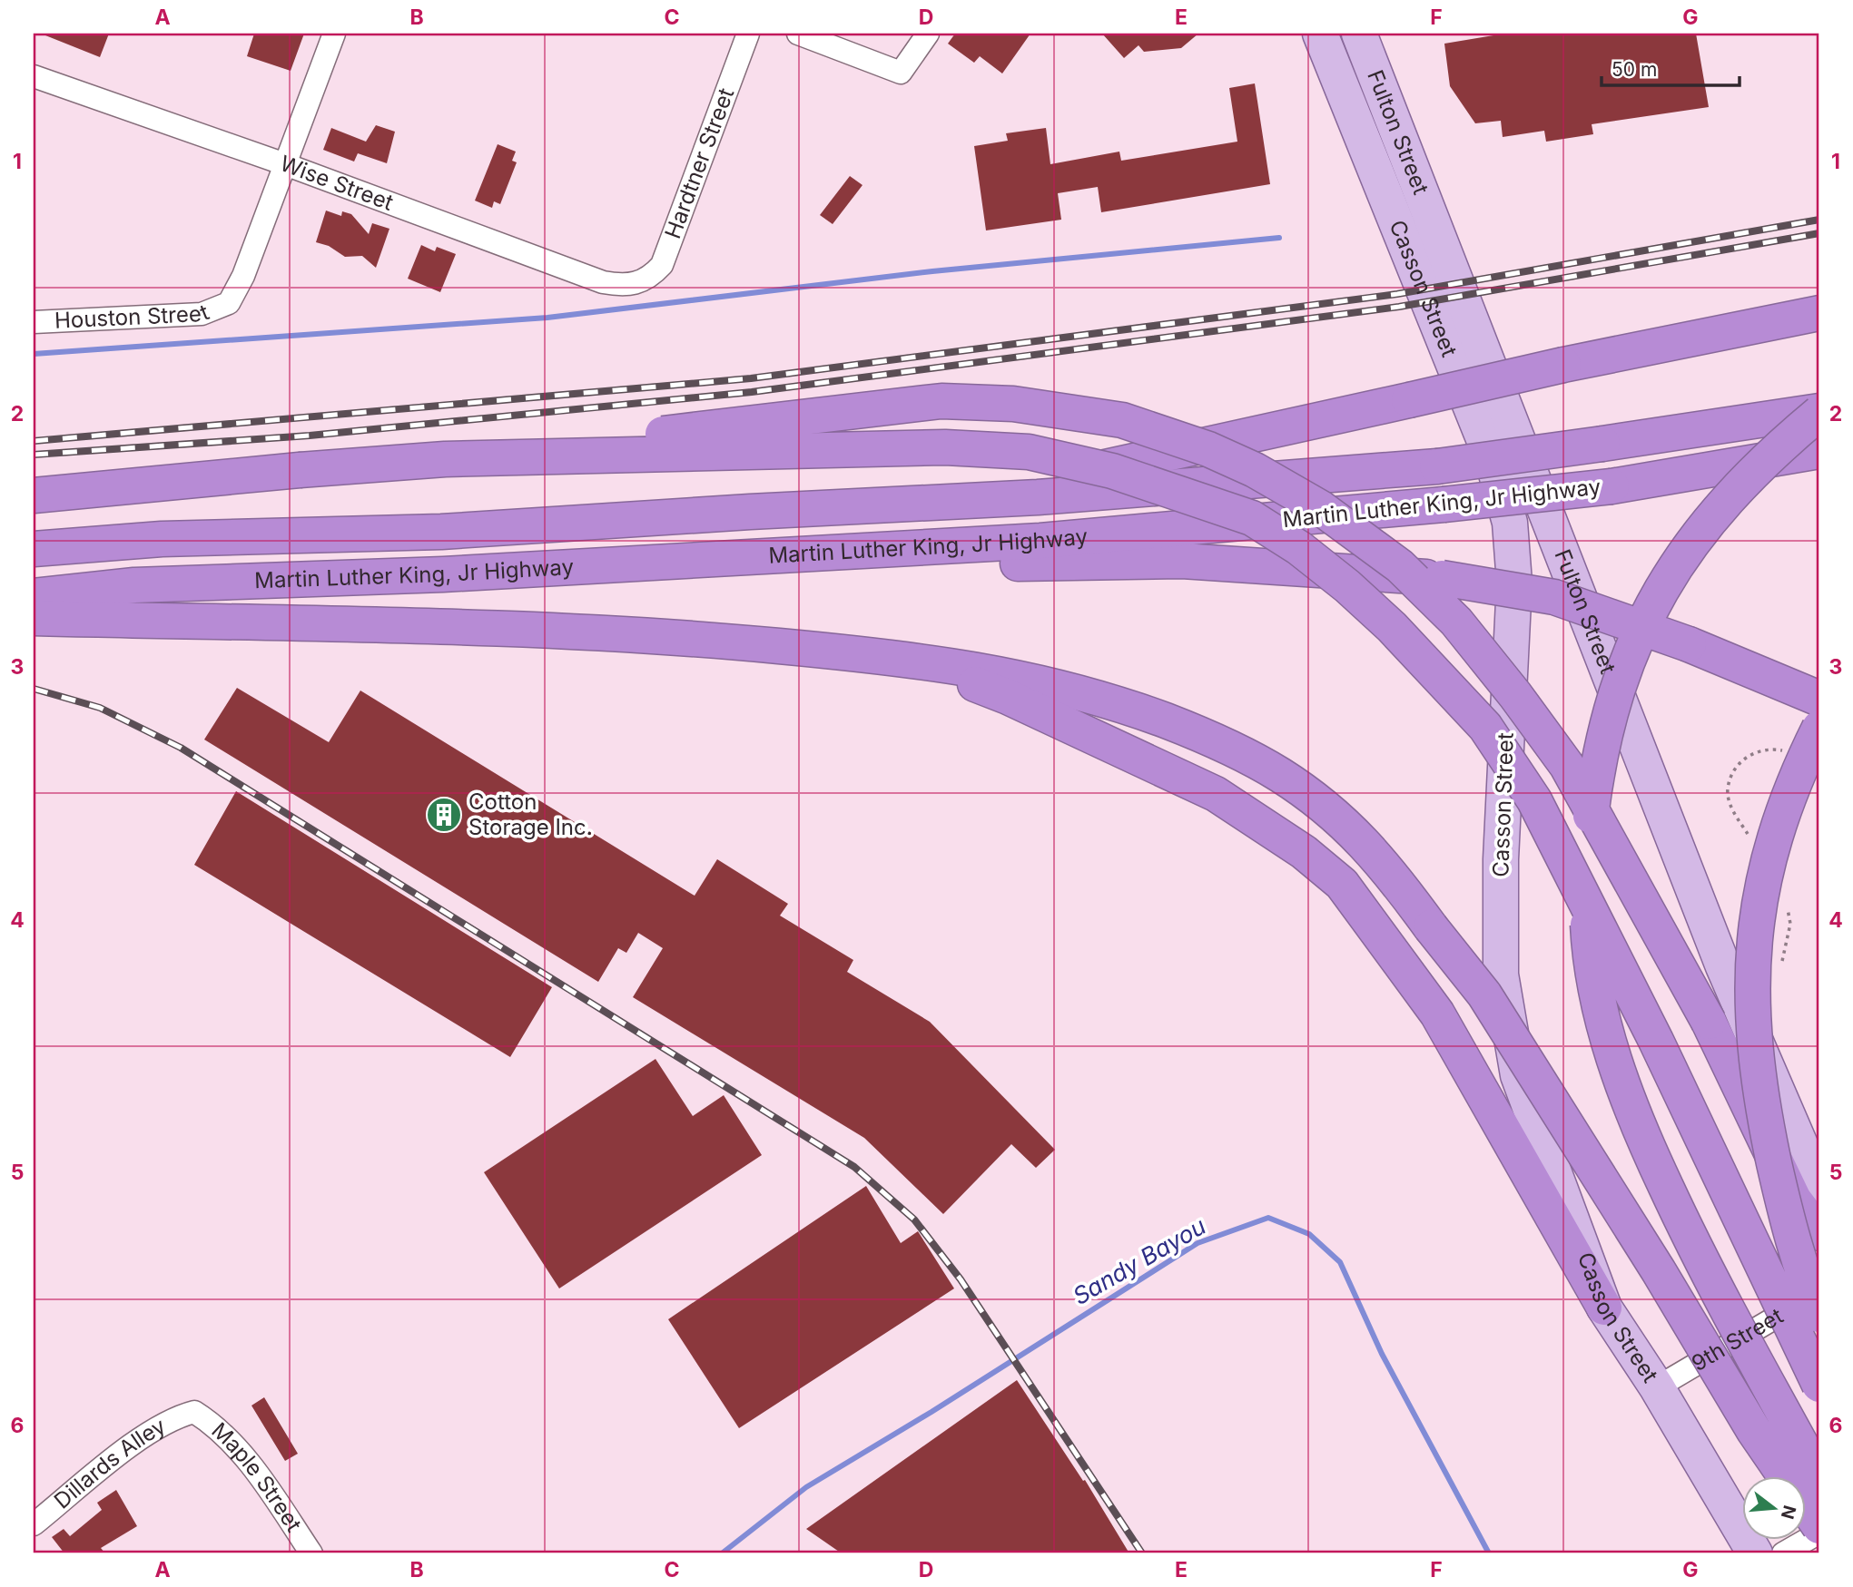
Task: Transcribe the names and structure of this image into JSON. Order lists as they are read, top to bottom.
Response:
{
  "streets": {
    "highway": ["Martin Luther King, Jr Highway"],
    "main road": ["Fulton Street", "Casson Street"],
    "street": [
      "Hardtner Street",
      "Wise Street",
      "Houston Street",
      "9th Street",
      "Dillards Alley",
      "Maple Street"
    ]
  },
  "crossings": [
    ["Hardtner Street", "Wise Street"],
    ["Wise Street", "Houston Street"],
    ["Casson Street", "9th Street"],
    ["Dillards Alley", "Maple Street"]
  ],
  "water": ["Sandy Bayou"],
  "places": {
    "building": ["Cotton Storage Inc."]
  },
  "scale_bar": "50 m",
  "north": "right",
  "grid": {
    "columns": [
      "A",
      "B",
      "C",
      "D",
      "E",
      "F",
      "G"
    ],
    "rows": [
      "1",
      "2",
      "3",
      "4",
      "5",
      "6"
    ]
  }
}
